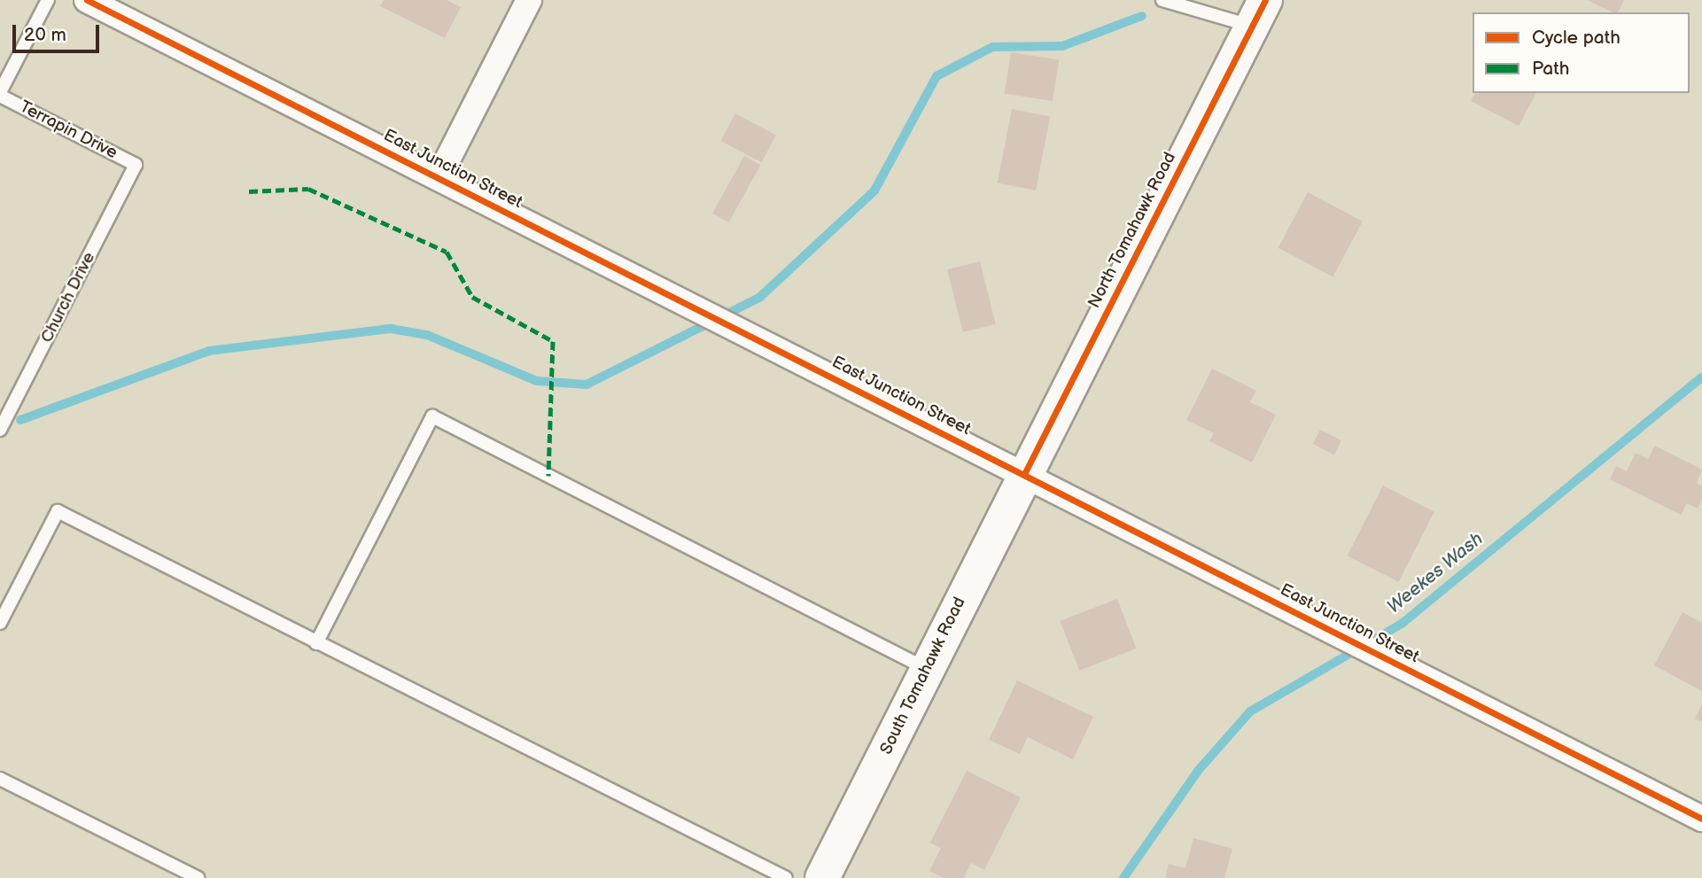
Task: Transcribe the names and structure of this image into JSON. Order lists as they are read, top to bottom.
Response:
{
  "streets": {
    "street": ["East Junction Street", "North Tomahawk Road", "South Tomahawk Road"],
    "lane": ["Terrapin Drive", "Church Drive"]
  },
  "crossings": [
    ["Terrapin Drive", "Church Drive"],
    ["East Junction Street", "North Tomahawk Road"],
    ["East Junction Street", "South Tomahawk Road"],
    ["North Tomahawk Road", "South Tomahawk Road"]
  ],
  "water": ["Weekes Wash"],
  "legend": ["Cycle path", "Path"],
  "scale_bar": "20 m"
}
